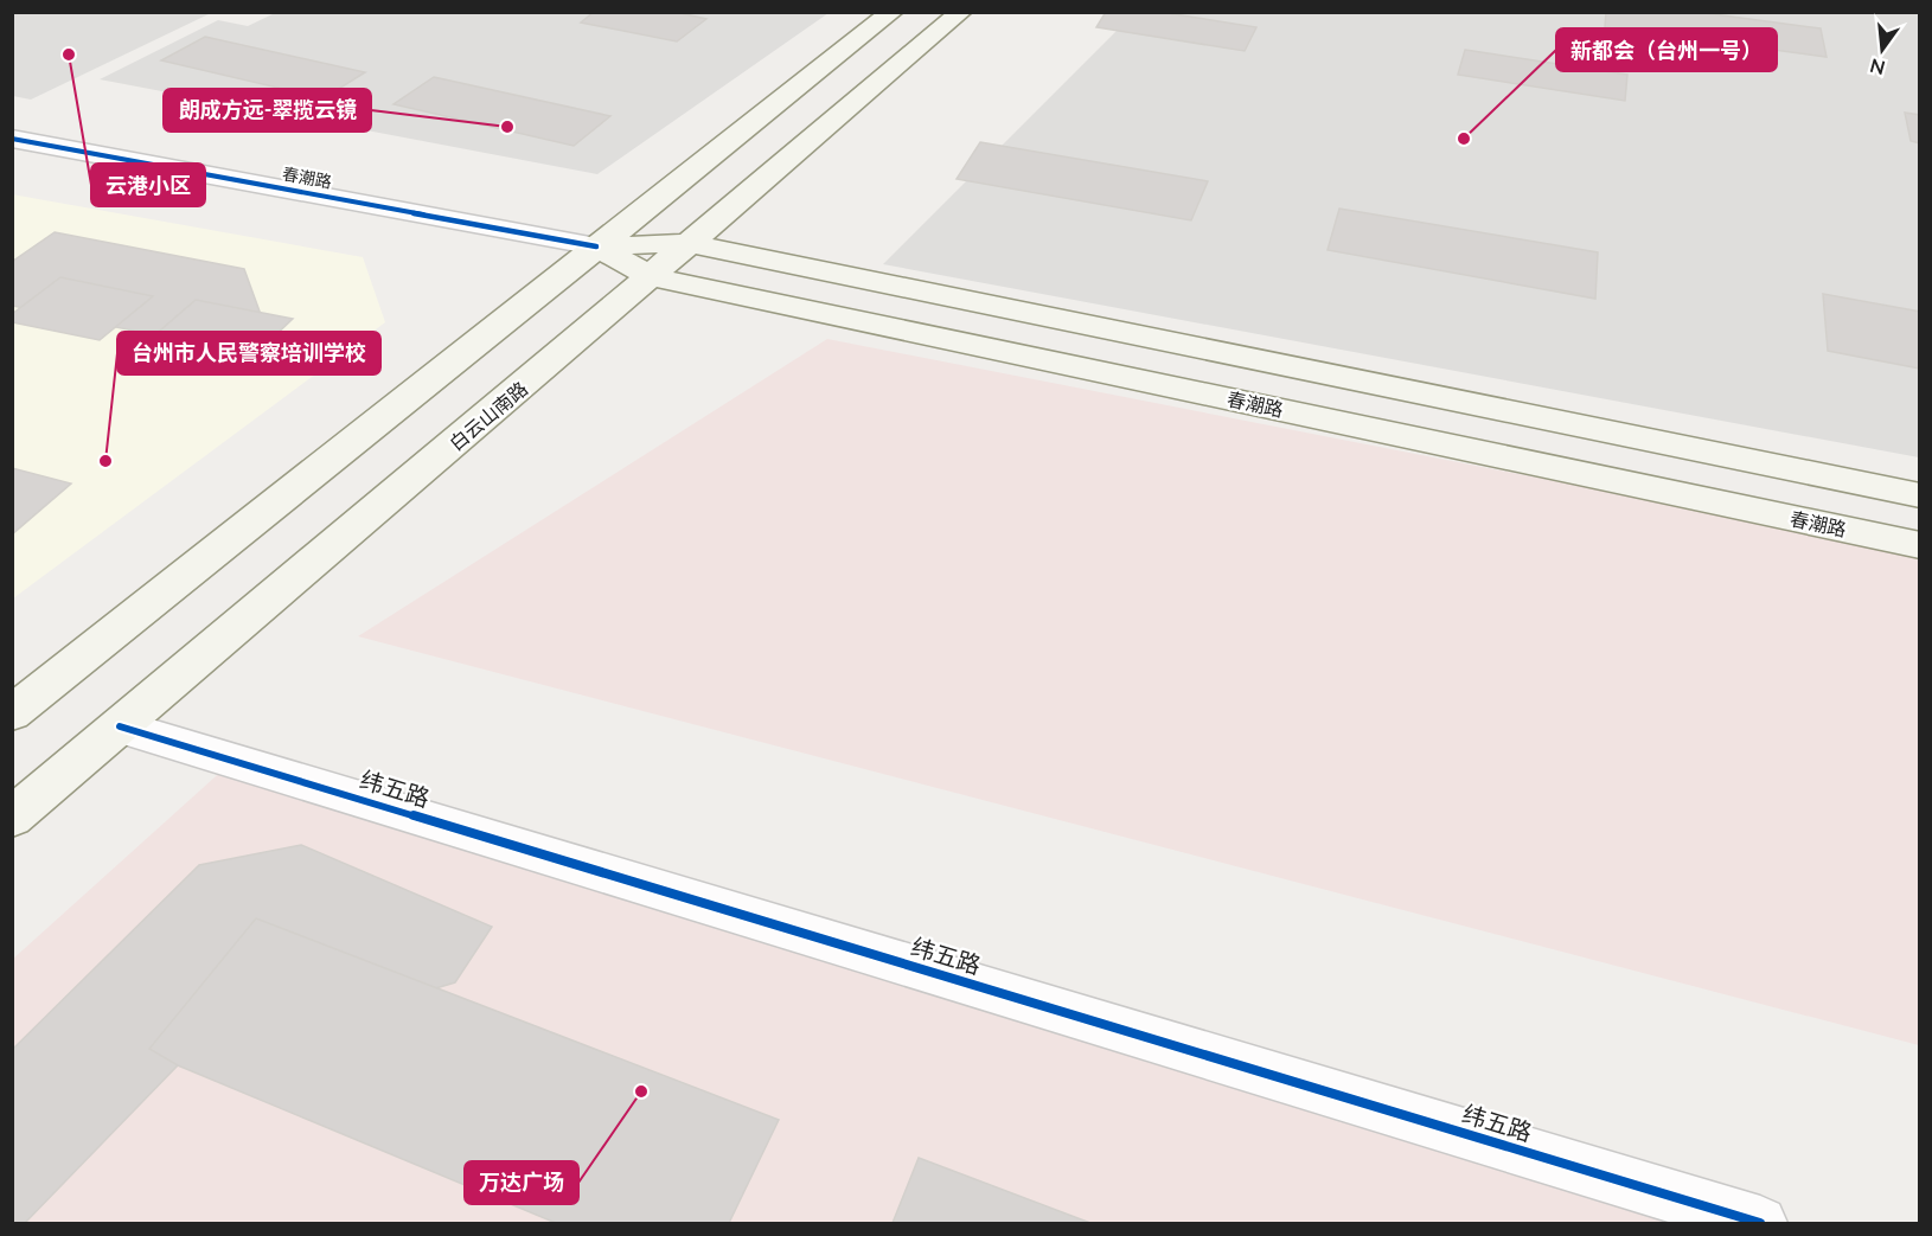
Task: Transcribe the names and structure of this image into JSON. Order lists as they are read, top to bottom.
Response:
{
  "streets": {
    "main road": ["春潮路", "白云山南路"],
    "street": ["纬五路"]
  },
  "crossings": [
    ["春潮路", "白云山南路"],
    ["白云山南路", "纬五路"]
  ],
  "places": [
    "云港小区",
    "朗成方远-翠揽云镜",
    "新都会（台州一号）",
    "台州市人民警察培训学校",
    "万达广场"
  ],
  "north": "bottom"
}
